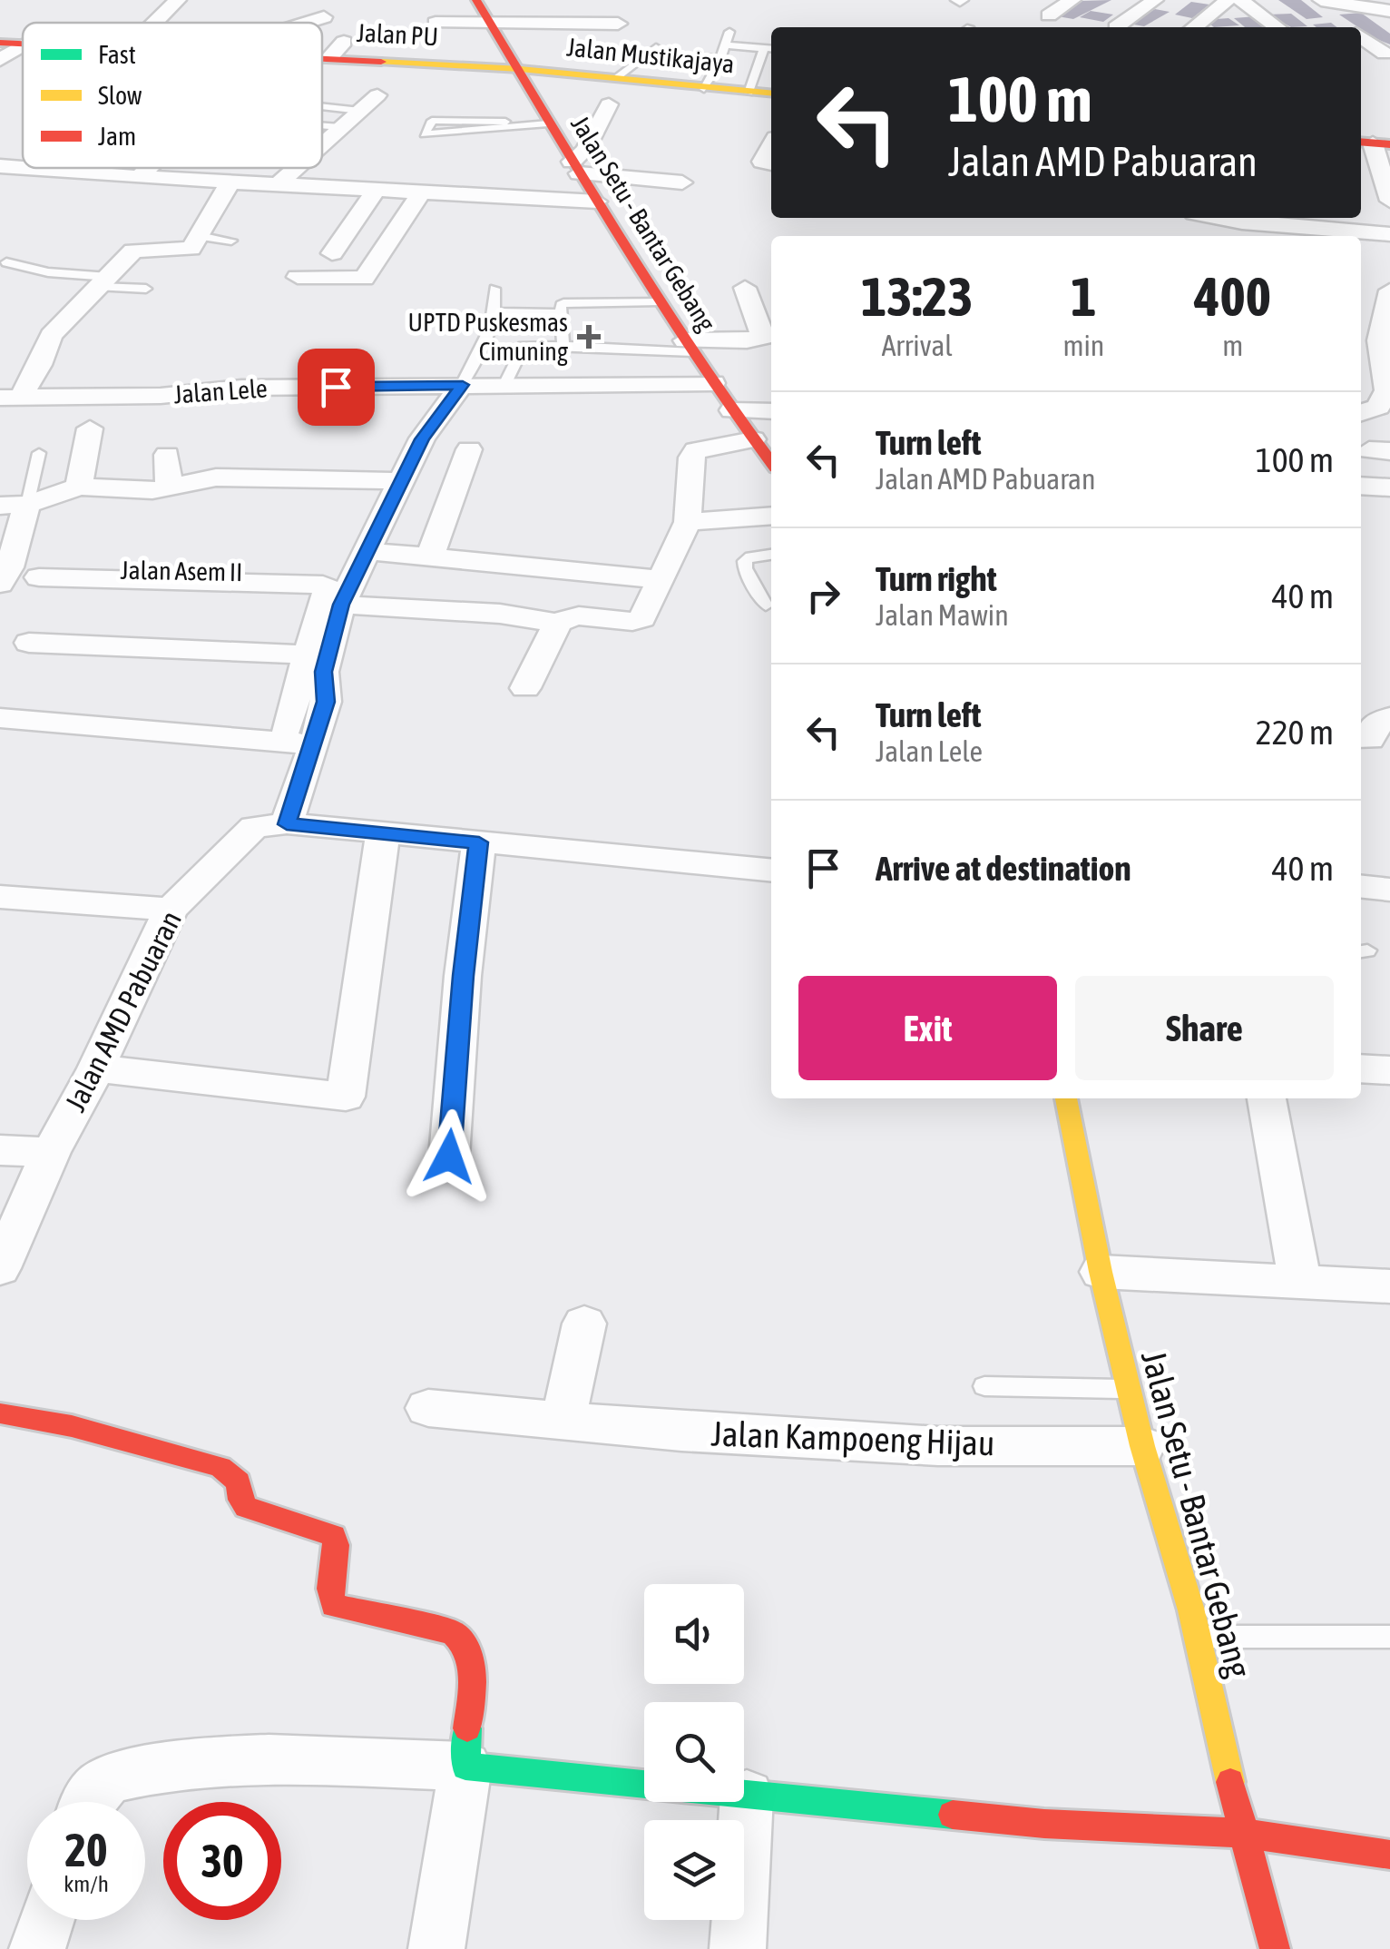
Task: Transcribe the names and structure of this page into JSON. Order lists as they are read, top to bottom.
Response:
{
  "streets": {
    "main road": ["Jalan PU", "Jalan Mustikajaya", "Jalan Setu - Bantar Gebang"],
    "street": [
      "Jalan Lele",
      "Jalan Asem II",
      "Jalan AMD Pabuaran",
      "Jalan Kampoeng Hijau"
    ]
  },
  "crossings": [
    ["Jalan PU", "Jalan Mustikajaya"],
    ["Jalan PU", "Jalan Setu - Bantar Gebang"],
    ["Jalan Mustikajaya", "Jalan Setu - Bantar Gebang"],
    ["Jalan Setu - Bantar Gebang", "Jalan Lele"],
    ["Jalan Setu - Bantar Gebang", "Jalan Kampoeng Hijau"]
  ],
  "places": {
    "health": ["UPTD Puskesmas Cimuning"]
  },
  "legend": ["Fast", "Slow", "Jam"],
  "page": {
    "turn": ["100 m", "Jalan AMD Pabuaran"],
    "eta": [
      "13:23",
      "Arrival",
      "1",
      "min",
      "400",
      "m"
    ],
    "list": [
      {
        "name": "Turn left",
        "note": "Jalan AMD Pabuaran",
        "value": "100 m"
      },
      {
        "name": "Turn right",
        "note": "Jalan Mawin",
        "value": "40 m"
      },
      {
        "name": "Turn left",
        "note": "Jalan Lele",
        "value": "220 m"
      },
      {
        "name": "Arrive at destination",
        "value": "40 m"
      }
    ],
    "buttons": ["Exit", "Share"],
    "speed": "20 km/h",
    "limit": "30"
  }
}
